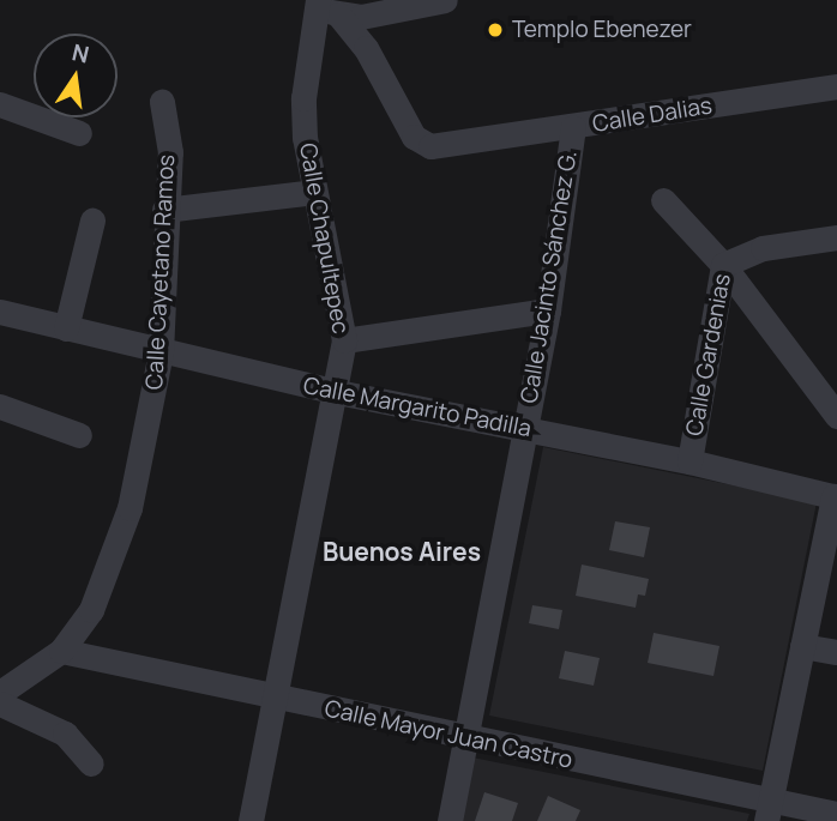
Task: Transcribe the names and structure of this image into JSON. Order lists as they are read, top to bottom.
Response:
{
  "streets": {
    "street": [
      "Calle Dalias",
      "Calle Chapultepec",
      "Calle Cayetano Ramos",
      "Calle Jacinto Sánchez G.",
      "Calle Gardenias",
      "Calle Margarito Padilla",
      "Calle Mayor Juan Castro"
    ]
  },
  "crossings": [
    ["Calle Dalias", "Calle Chapultepec"],
    ["Calle Dalias", "Calle Jacinto Sánchez G."],
    ["Calle Chapultepec", "Calle Margarito Padilla"],
    ["Calle Chapultepec", "Calle Mayor Juan Castro"],
    ["Calle Cayetano Ramos", "Calle Margarito Padilla"],
    ["Calle Cayetano Ramos", "Calle Mayor Juan Castro"],
    ["Calle Jacinto Sánchez G.", "Calle Margarito Padilla"],
    ["Calle Jacinto Sánchez G.", "Calle Mayor Juan Castro"],
    ["Calle Gardenias", "Calle Margarito Padilla"]
  ],
  "districts": ["Buenos Aires"],
  "places": ["Templo Ebenezer"],
  "north": "top"
}
